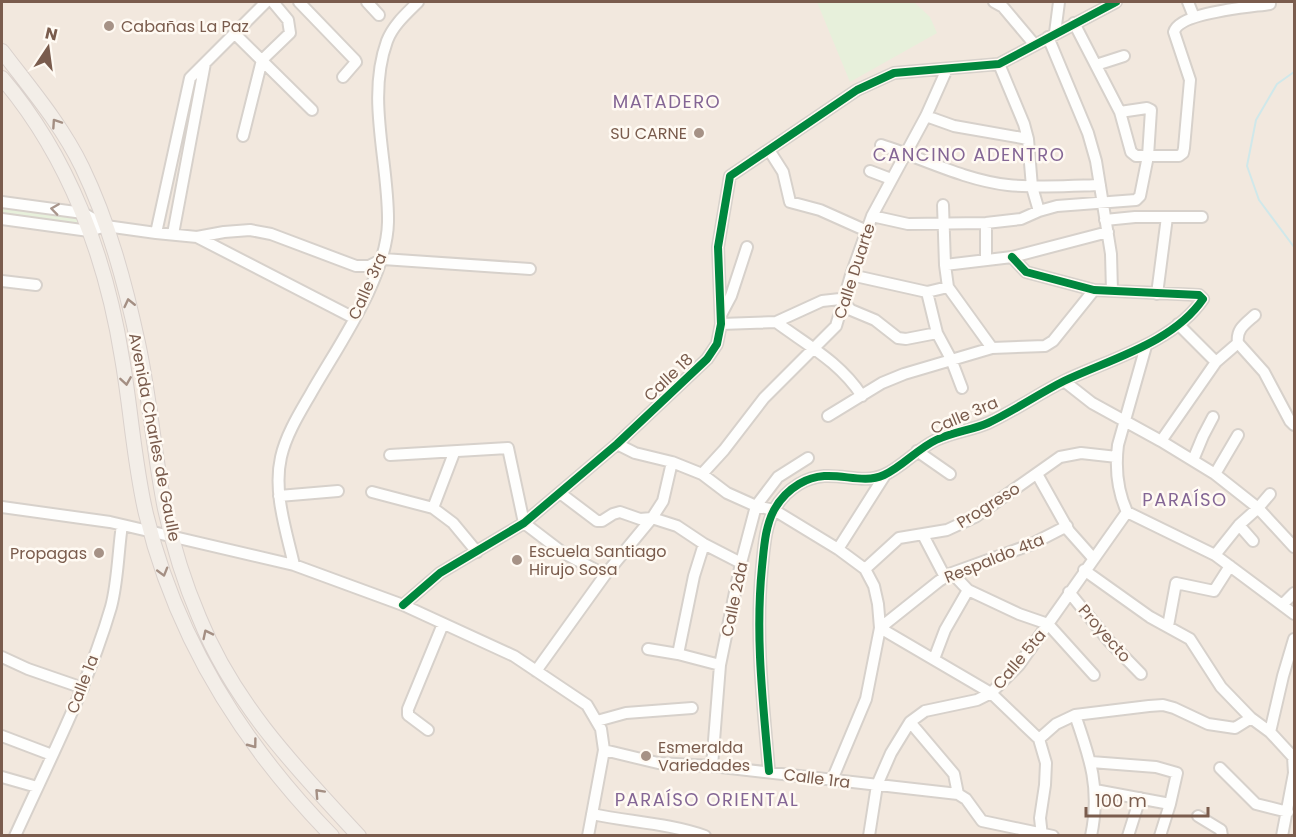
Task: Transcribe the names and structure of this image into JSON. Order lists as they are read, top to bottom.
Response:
{
  "streets": {
    "main road": ["Avenida Charles de Gaulle"],
    "street": [
      "Calle Duarte",
      "Calle 3ra",
      "Calle 18",
      "Progreso",
      "Respaldo 4ta",
      "Calle 2da",
      "Proyecto",
      "Calle 5ta",
      "Calle 1a",
      "Calle 1ra"
    ]
  },
  "crossings": [
    ["Calle Duarte", "Calle 18"],
    ["Calle 2da", "Calle 1ra"],
    ["Proyecto", "Calle 5ta"]
  ],
  "districts": [
    "MATADERO",
    "CANCINO ADENTRO",
    "PARAÍSO",
    "PARAÍSO ORIENTAL"
  ],
  "places": [
    "Cabañas La Paz",
    "SU CARNE",
    "Propagas",
    "Escuela Santiago Hirujo Sosa",
    "Esmeralda Variedades"
  ],
  "scale_bar": "100 m",
  "north": "top"
}
